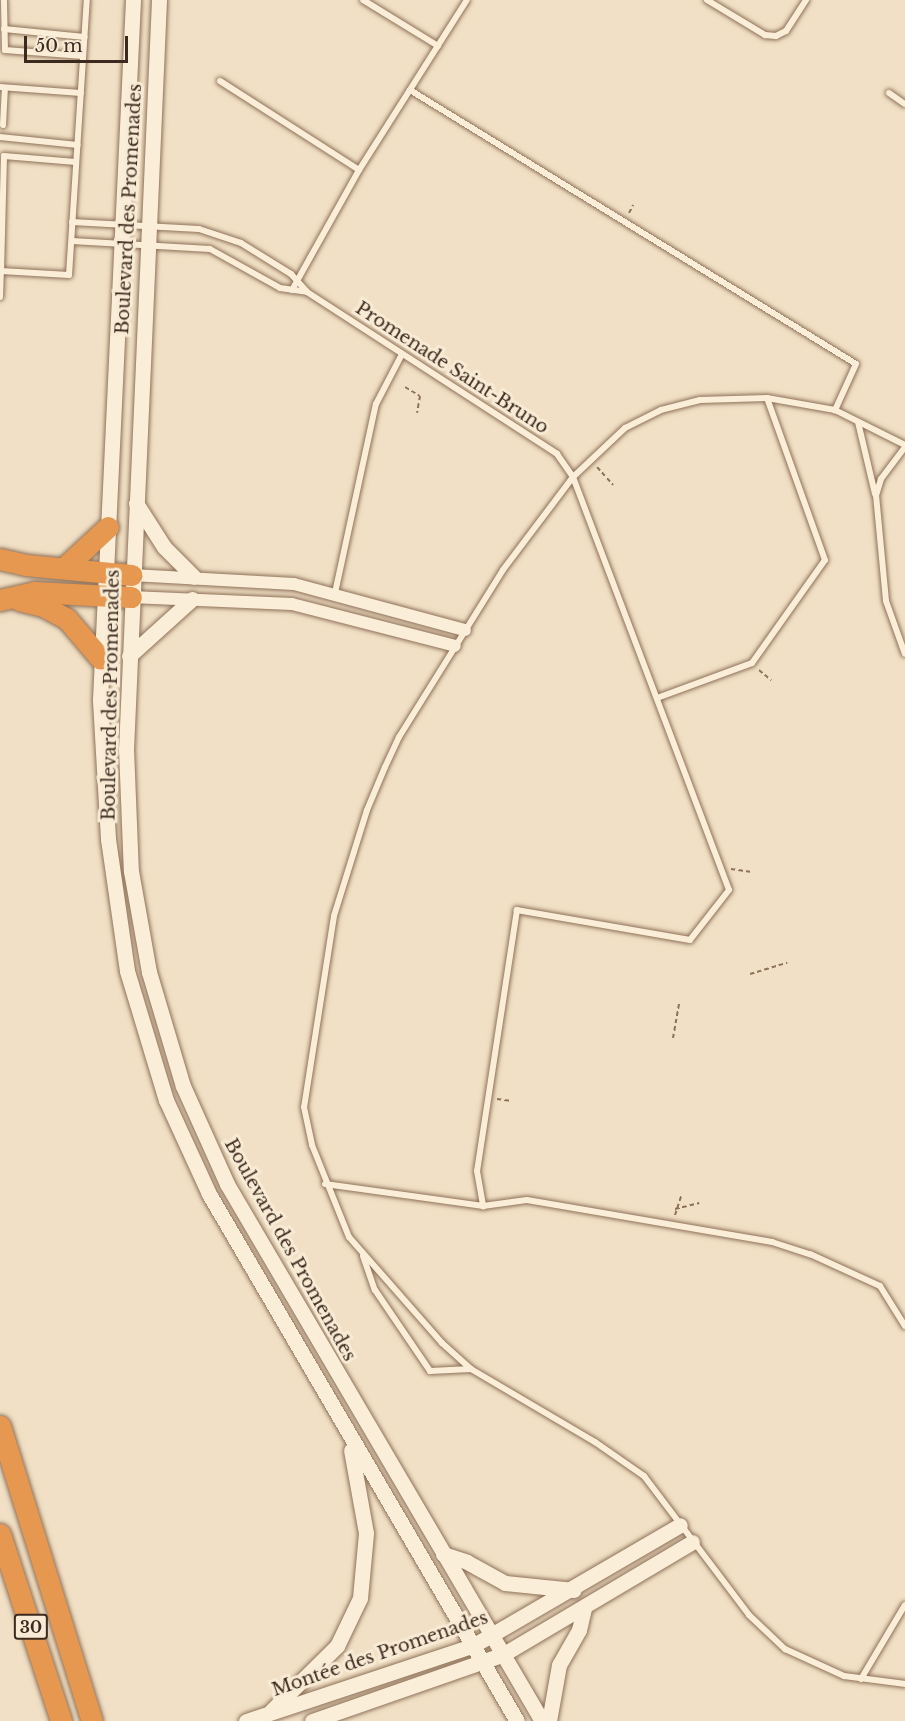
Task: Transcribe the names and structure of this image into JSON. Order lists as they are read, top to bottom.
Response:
{
  "streets": {
    "highway": ["30"],
    "street": ["Boulevard des Promenades", "Montée des Promenades"],
    "lane": ["Promenade Saint-Bruno"]
  },
  "crossings": [
    ["Boulevard des Promenades", "Promenade Saint-Bruno"],
    ["Boulevard des Promenades", "Montée des Promenades"]
  ],
  "scale_bar": "50 m"
}
